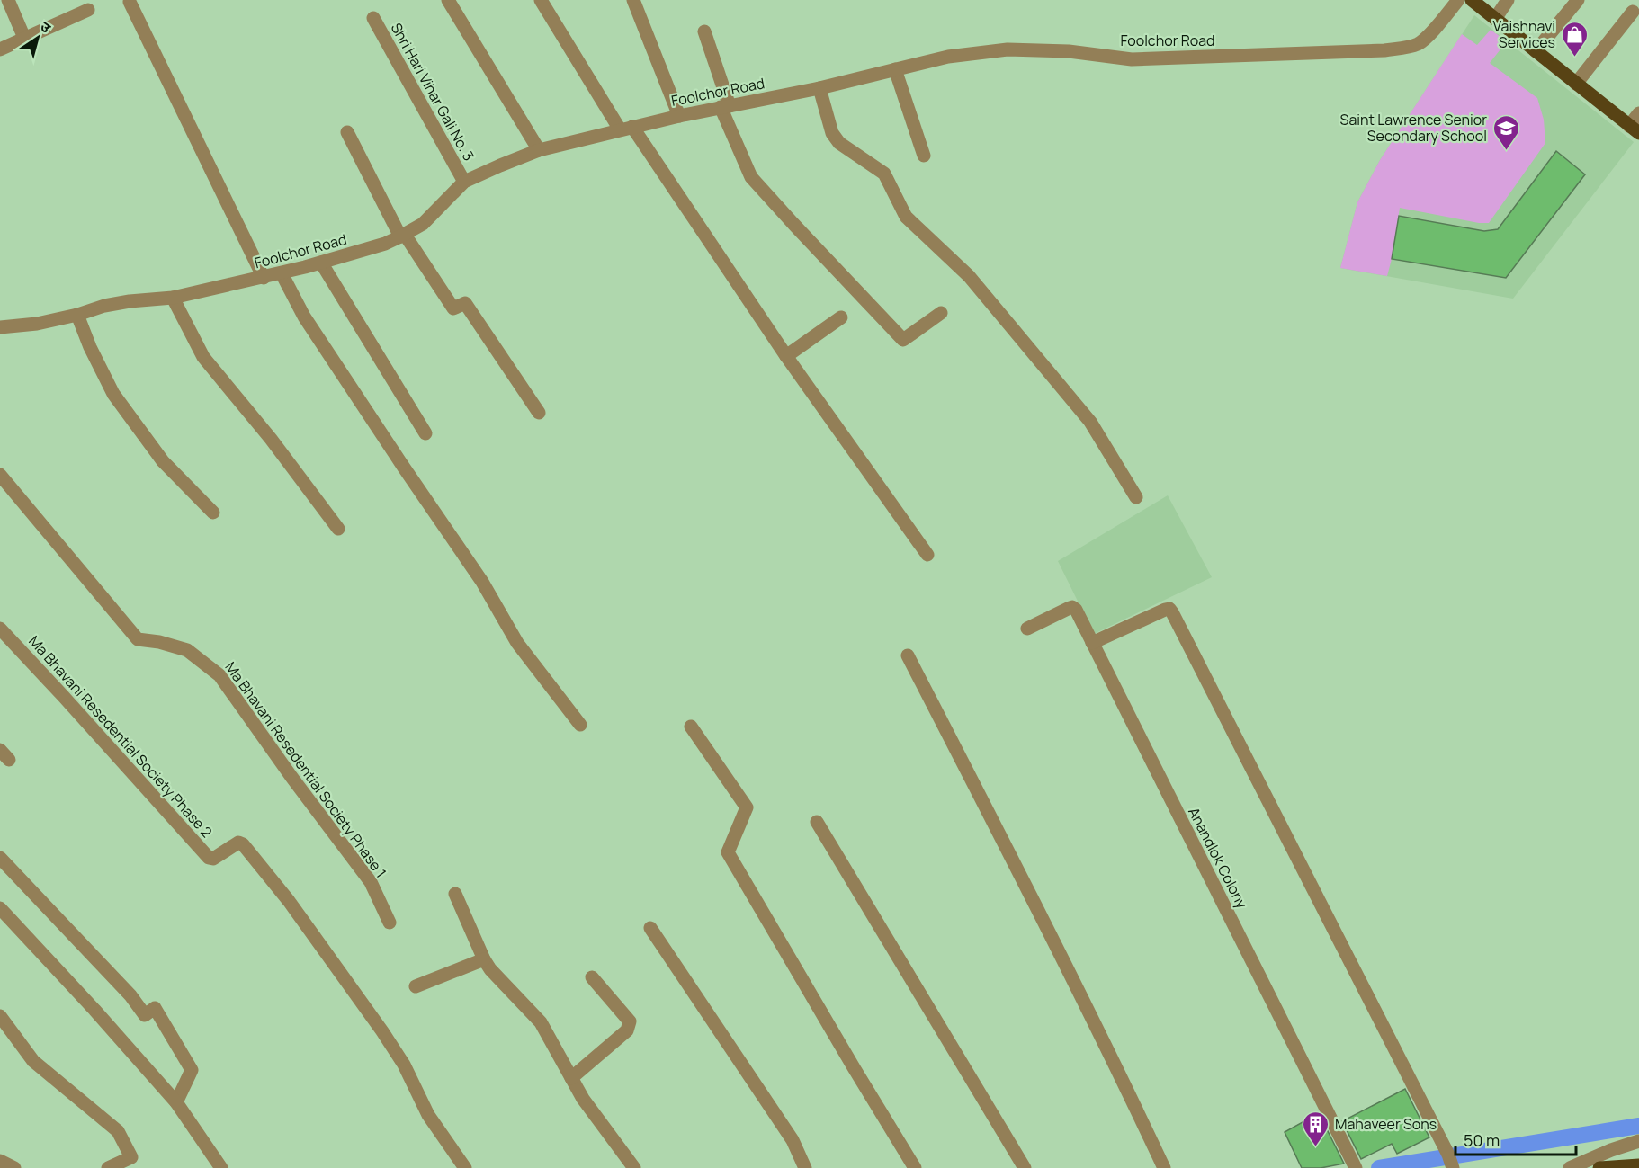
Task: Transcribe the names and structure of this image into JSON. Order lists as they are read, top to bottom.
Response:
{
  "streets": {
    "street": [
      "Foolchor Road",
      "Shri Hari Vihar Gali No. 3",
      "Ma Bhavani Resedential Society Phase 2",
      "Ma Bhavani Resedential Society Phase 1",
      "Anandlok Colony"
    ]
  },
  "crossings": [
    ["Foolchor Road", "Shri Hari Vihar Gali No. 3"]
  ],
  "places": {
    "shop": ["Vaishnavi Services"],
    "school or university": ["Saint Lawrence Senior Secondary School"],
    "building": ["Mahaveer Sons"]
  },
  "scale_bar": "50 m",
  "north": "top right"
}
